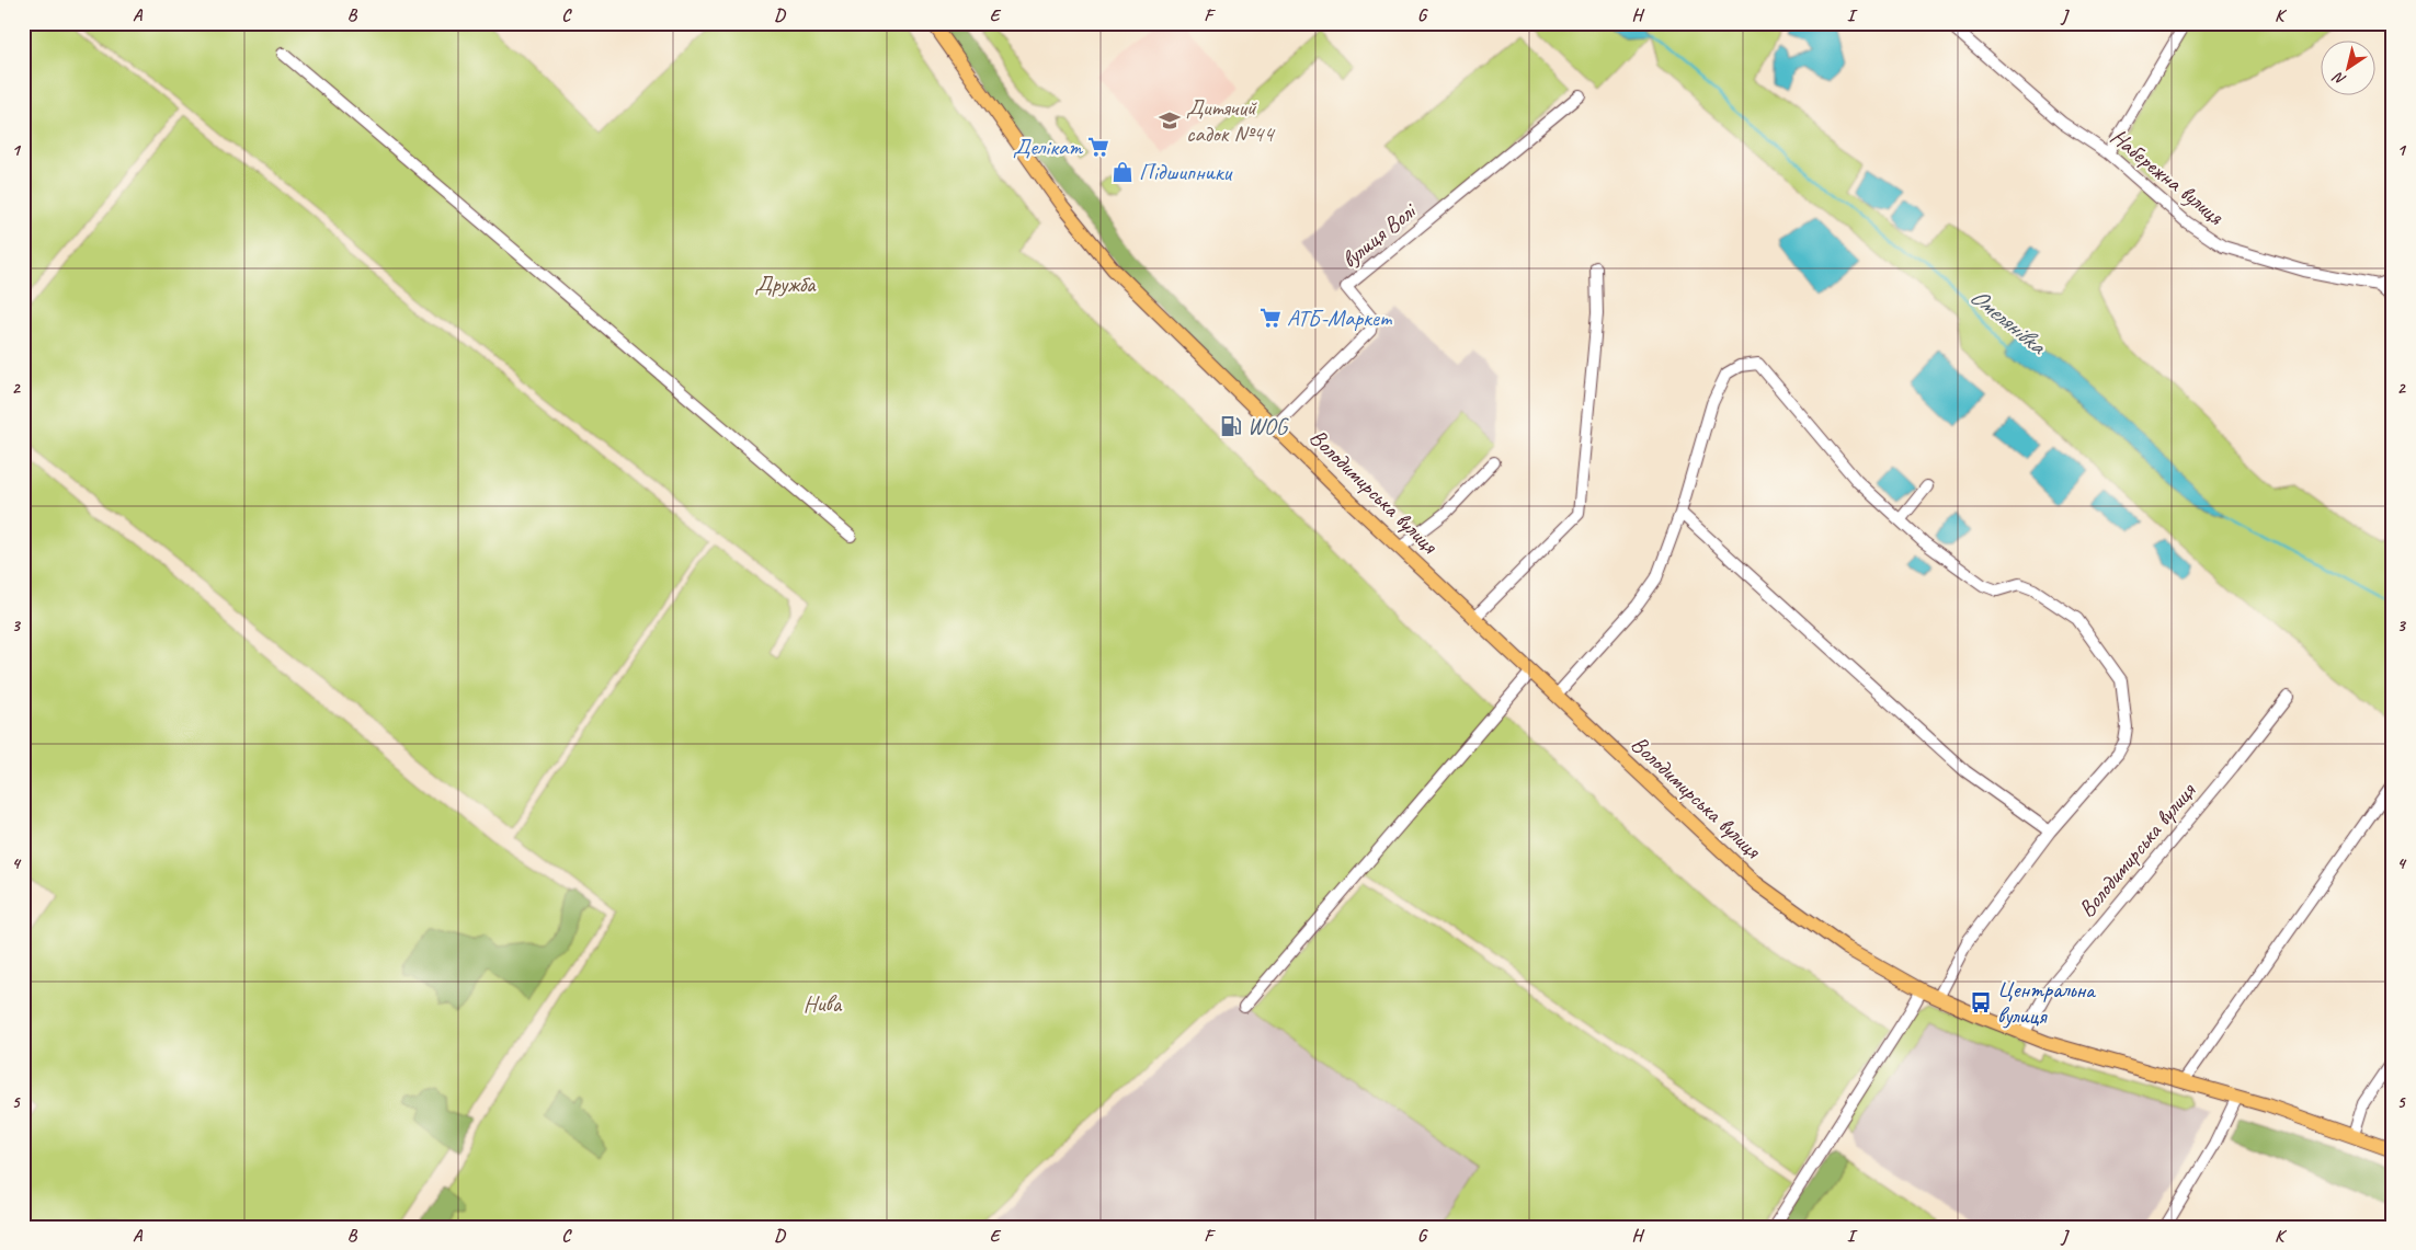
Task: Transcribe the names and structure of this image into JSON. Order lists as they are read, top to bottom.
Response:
{
  "streets": {
    "main road": ["Володимирська вулиця"],
    "street": ["Набережна вулиця", "вулиця Волі"]
  },
  "crossings": [
    ["вулиця Волі", "Володимирська вулиця"]
  ],
  "water": ["Омелянівка"],
  "parks": ["Дружба", "Нива"],
  "places": {
    "school or university": ["Дитячий садок №44"],
    "supermarket": ["Делікат", "АТБ-Маркет"],
    "shop": ["Підшипники"],
    "fuel station": ["WOG"],
    "bus stop": ["Центральна вулиця"]
  },
  "north": "bottom left",
  "grid": {
    "columns": [
      "A",
      "B",
      "C",
      "D",
      "E",
      "F",
      "G",
      "H",
      "I",
      "J",
      "K"
    ],
    "rows": [
      "1",
      "2",
      "3",
      "4",
      "5"
    ]
  }
}
